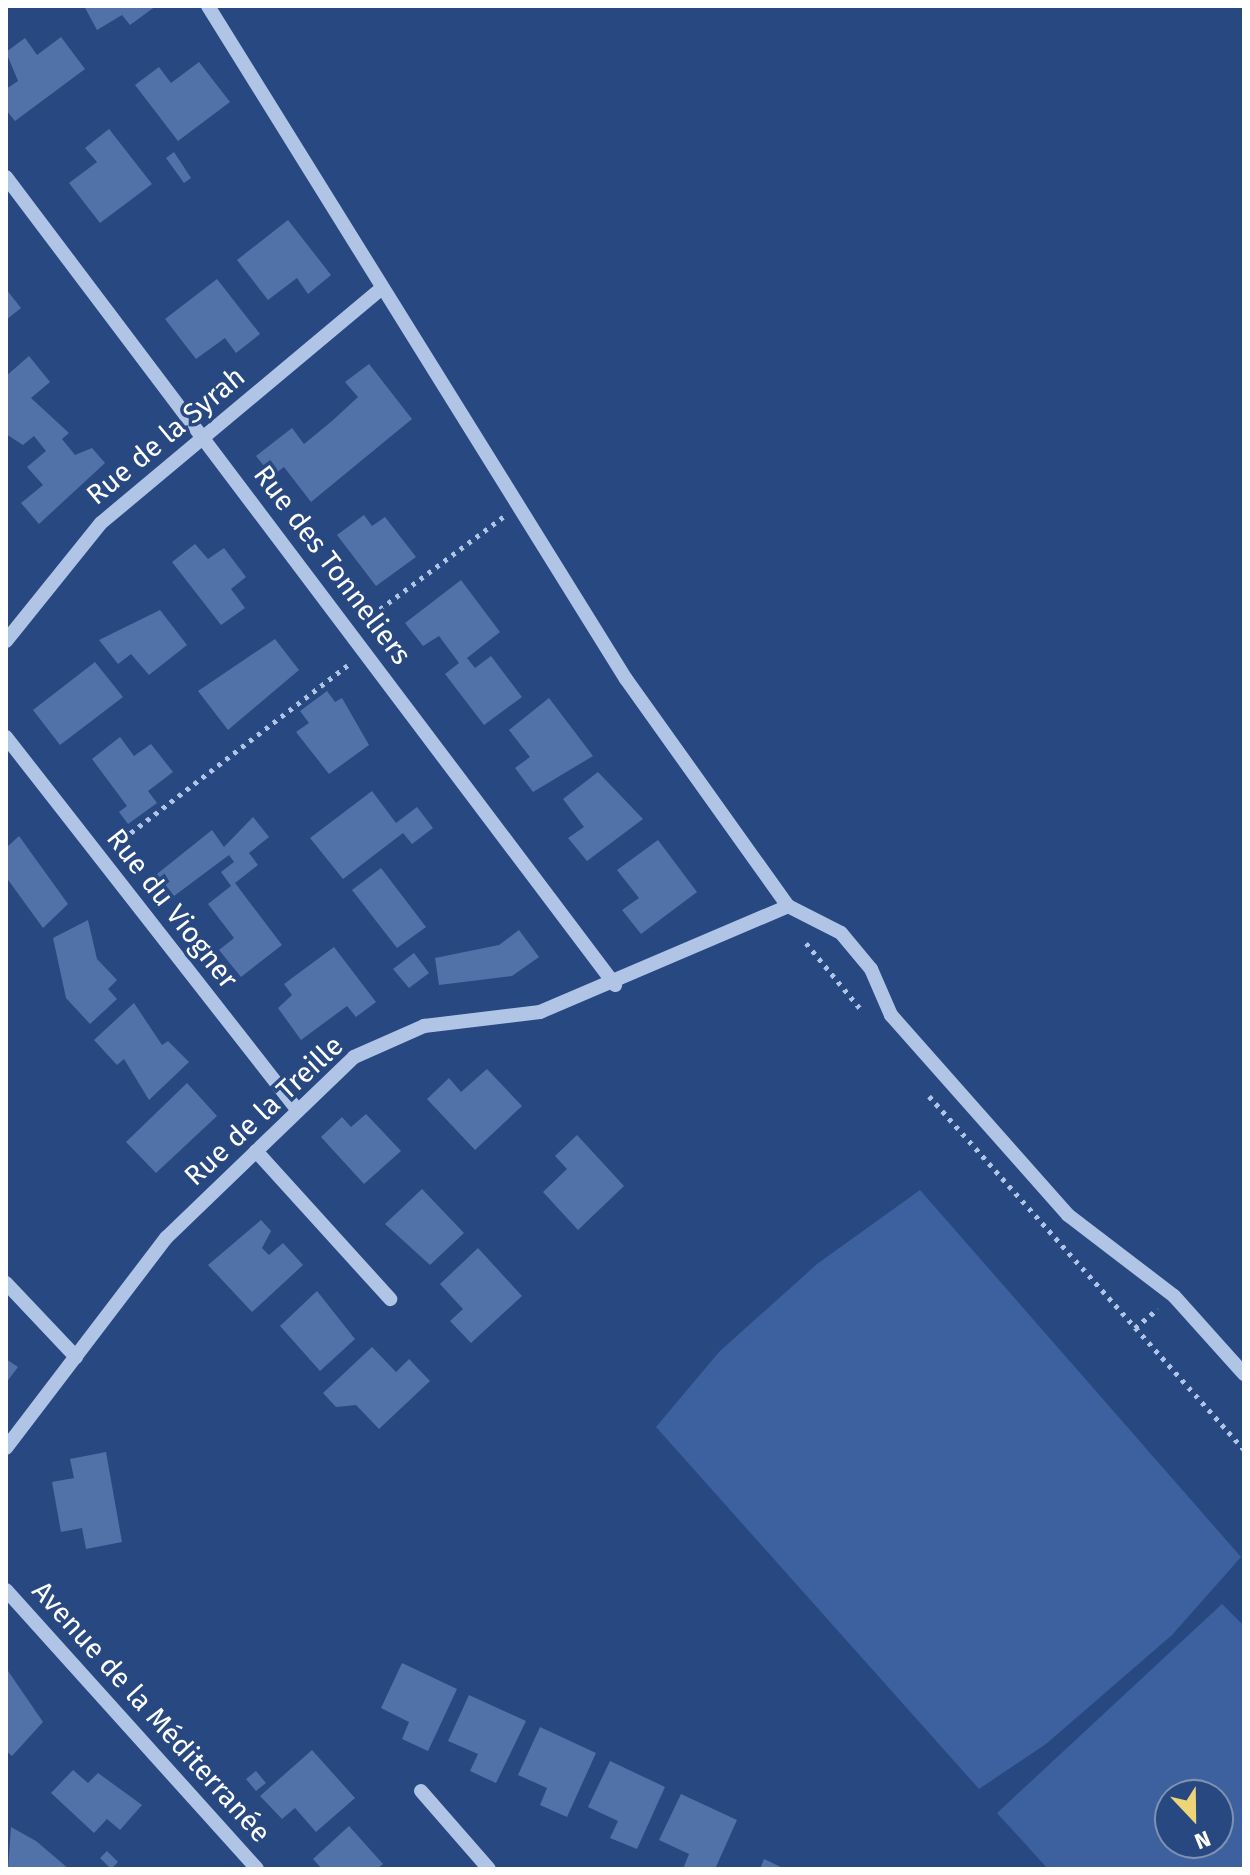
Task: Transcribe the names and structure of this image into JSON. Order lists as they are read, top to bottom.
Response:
{
  "streets": {
    "street": [
      "Rue de la Syrah",
      "Rue des Tonneliers",
      "Rue du Viogner",
      "Rue de la Treille",
      "Avenue de la Méditerranée"
    ]
  },
  "crossings": [
    ["Rue de la Syrah", "Rue des Tonneliers"],
    ["Rue des Tonneliers", "Rue de la Treille"],
    ["Rue du Viogner", "Rue de la Treille"]
  ],
  "north": "bottom"
}
